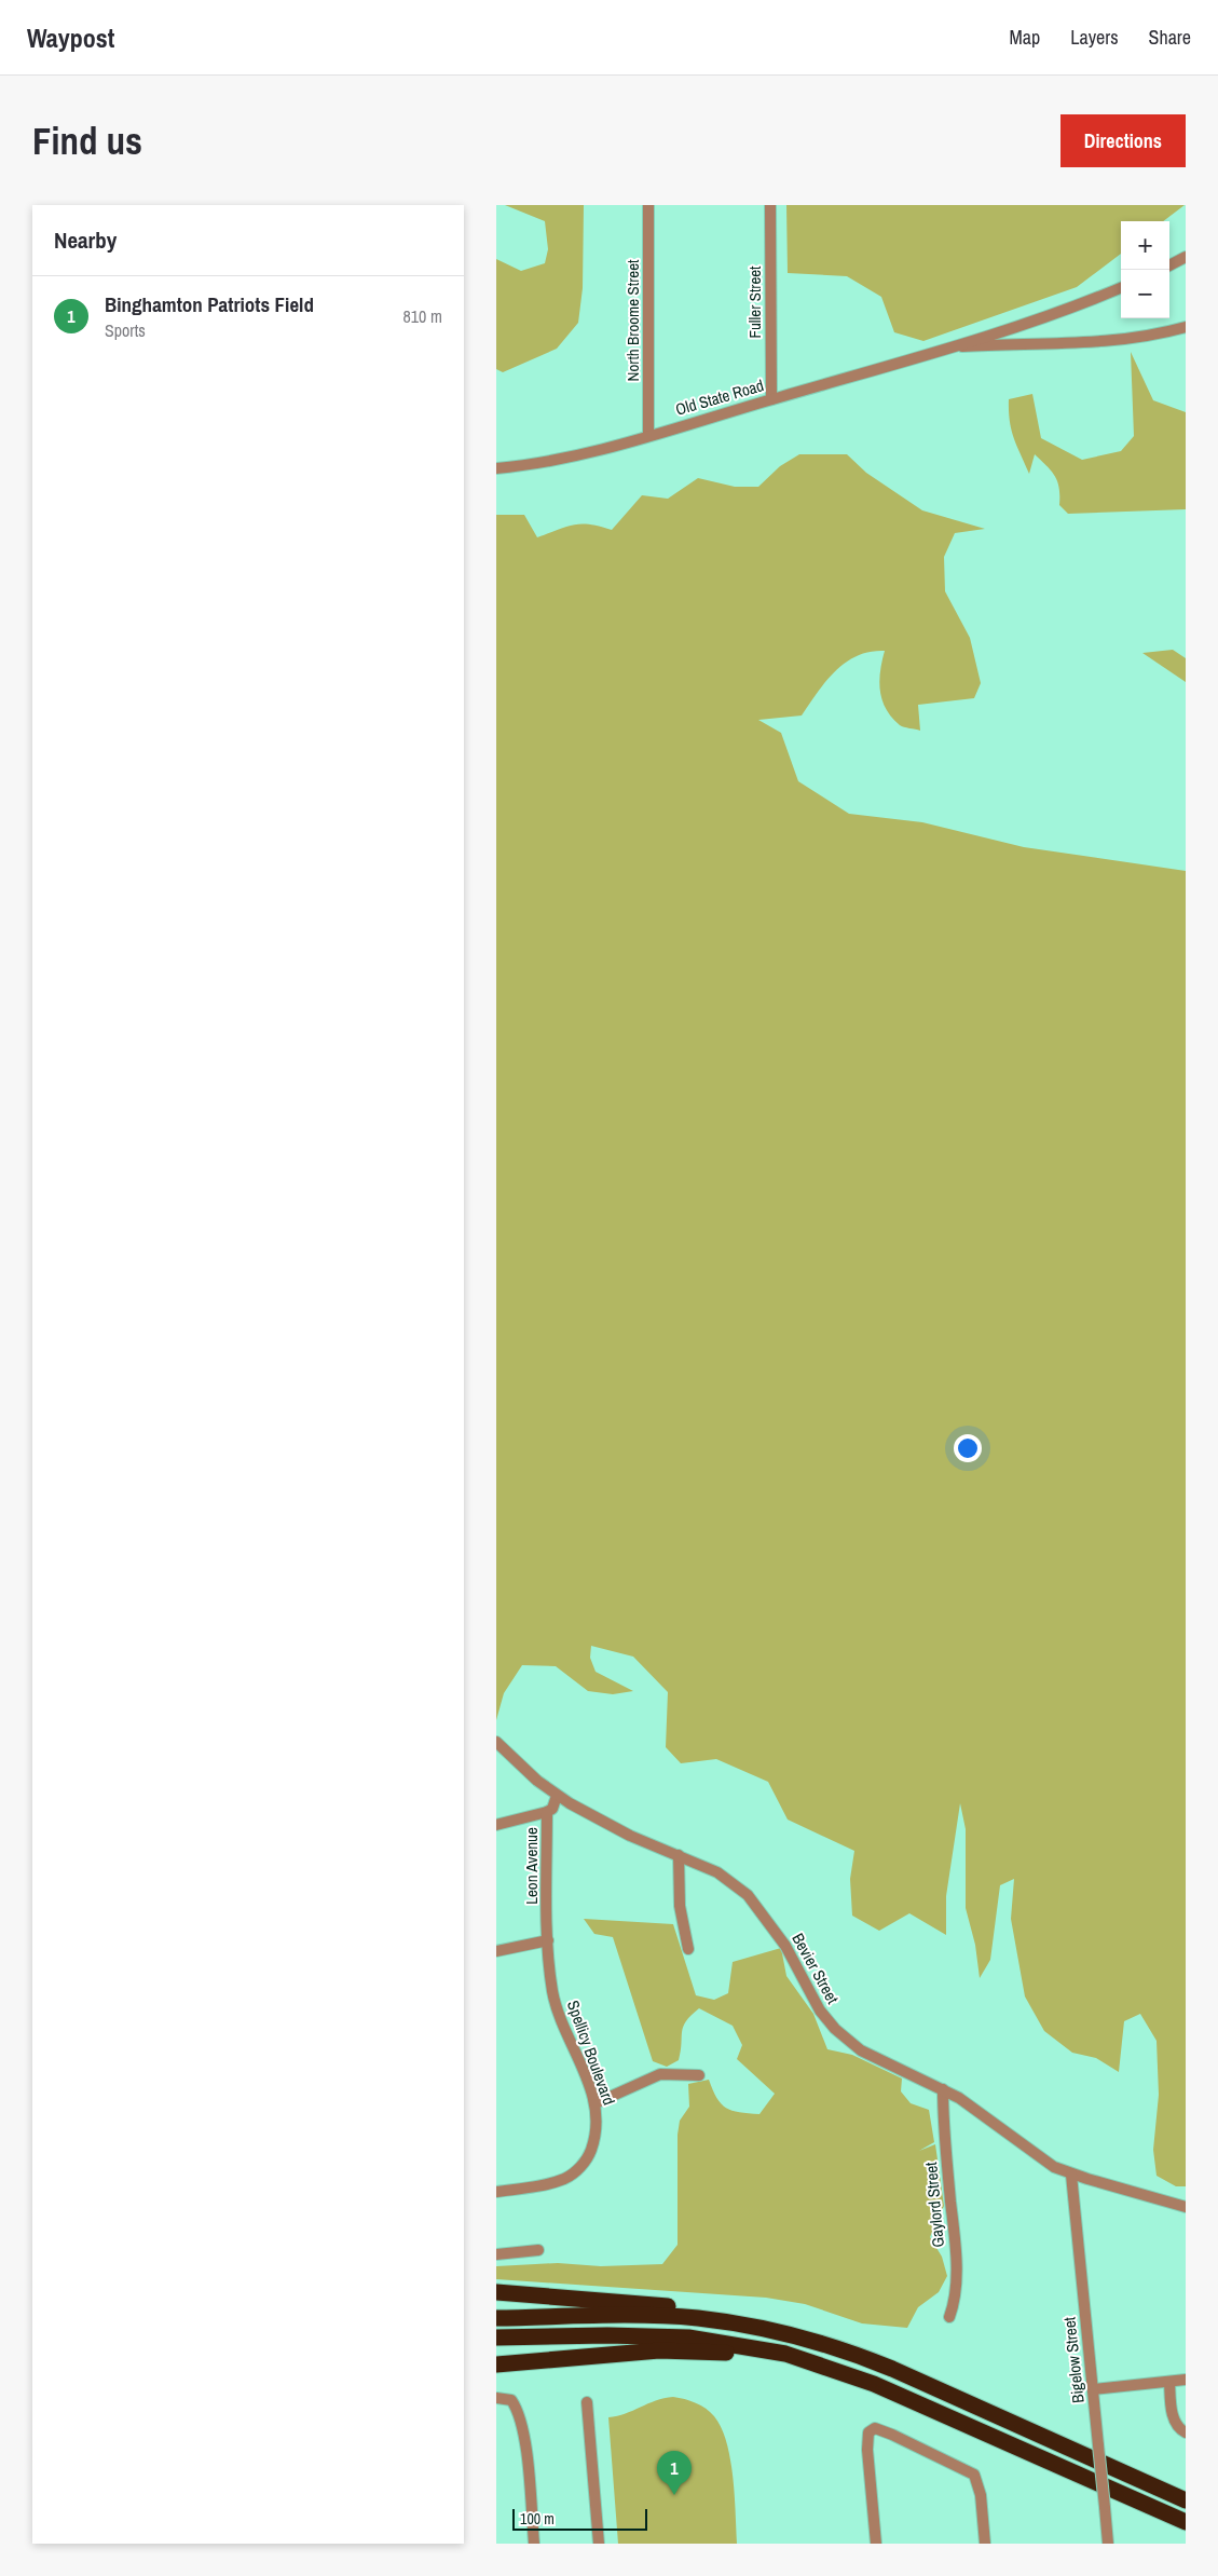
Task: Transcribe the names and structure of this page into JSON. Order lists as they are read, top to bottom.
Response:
{
  "streets": {
    "street": [
      "Fuller Street",
      "North Broome Street",
      "Old State Road",
      "Leon Avenue",
      "Bevier Street",
      "Spellicy Boulevard",
      "Gaylord Street",
      "Bigelow Street"
    ]
  },
  "crossings": [
    ["Fuller Street", "Old State Road"],
    ["North Broome Street", "Old State Road"],
    ["Leon Avenue", "Bevier Street"],
    ["Leon Avenue", "Spellicy Boulevard"],
    ["Bevier Street", "Gaylord Street"],
    ["Bevier Street", "Bigelow Street"]
  ],
  "scale_bar": "100 m",
  "page": {
    "header": "Waypost",
    "nav": ["Map", "Layers", "Share"],
    "buttons": "Directions",
    "title": "Find us",
    "heading": "Nearby",
    "map_buttons": ["+", "−"],
    "list": [
      {
        "mark": "1",
        "name": "Binghamton Patriots Field",
        "note": "Sports",
        "value": "810 m"
      }
    ],
    "pins": "1",
    "scale": "100 m"
  }
}
